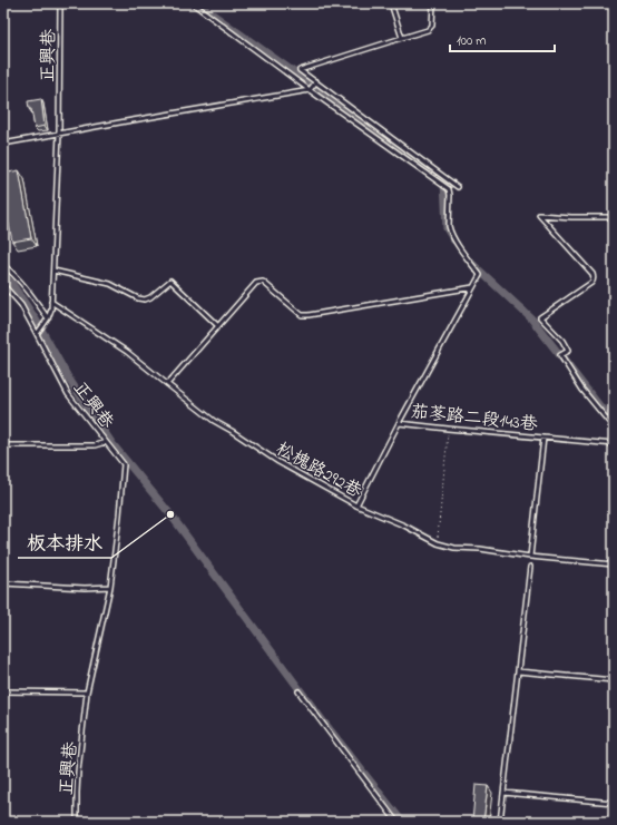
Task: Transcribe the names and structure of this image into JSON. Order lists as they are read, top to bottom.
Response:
{
  "streets": {
    "lane": ["正興巷", "茄苳路二段143巷", "松槐路292巷"]
  },
  "crossings": [
    ["正興巷", "松槐路292巷"],
    ["茄苳路二段143巷", "松槐路292巷"]
  ],
  "places": ["板本排水"],
  "scale_bar": "100 m"
}
